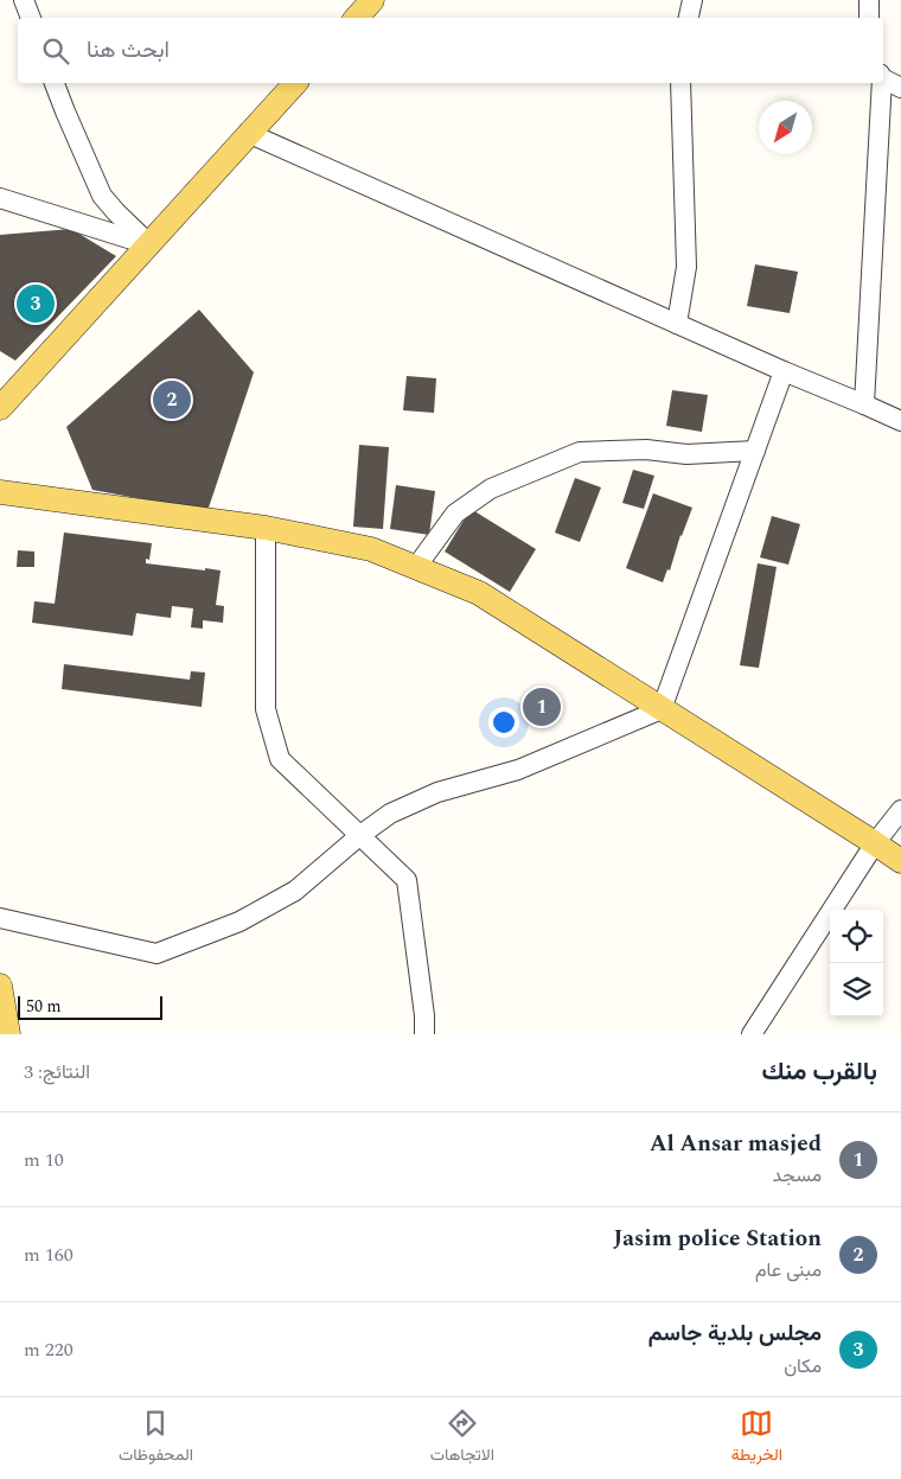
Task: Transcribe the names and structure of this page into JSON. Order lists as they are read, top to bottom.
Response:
{
  "scale_bar": "50 m",
  "north": "bottom left",
  "page": {
    "search": "ابحث هنا",
    "pins": ["3", "2", "1"],
    "scale": "50 m",
    "heading": ["بالقرب منك", "النتائج: 3"],
    "list": [
      {
        "mark": "1",
        "name": "Al Ansar masjed",
        "note": "مسجد",
        "value": "10 m"
      },
      {
        "mark": "2",
        "name": "Jasim police Station",
        "note": "مبنى عام",
        "value": "160 m"
      },
      {
        "mark": "3",
        "name": "مجلس بلدية جاسم",
        "note": "مكان",
        "value": "220 m"
      }
    ],
    "nav": ["الخريطة", "الاتجاهات", "المحفوظات"]
  }
}
